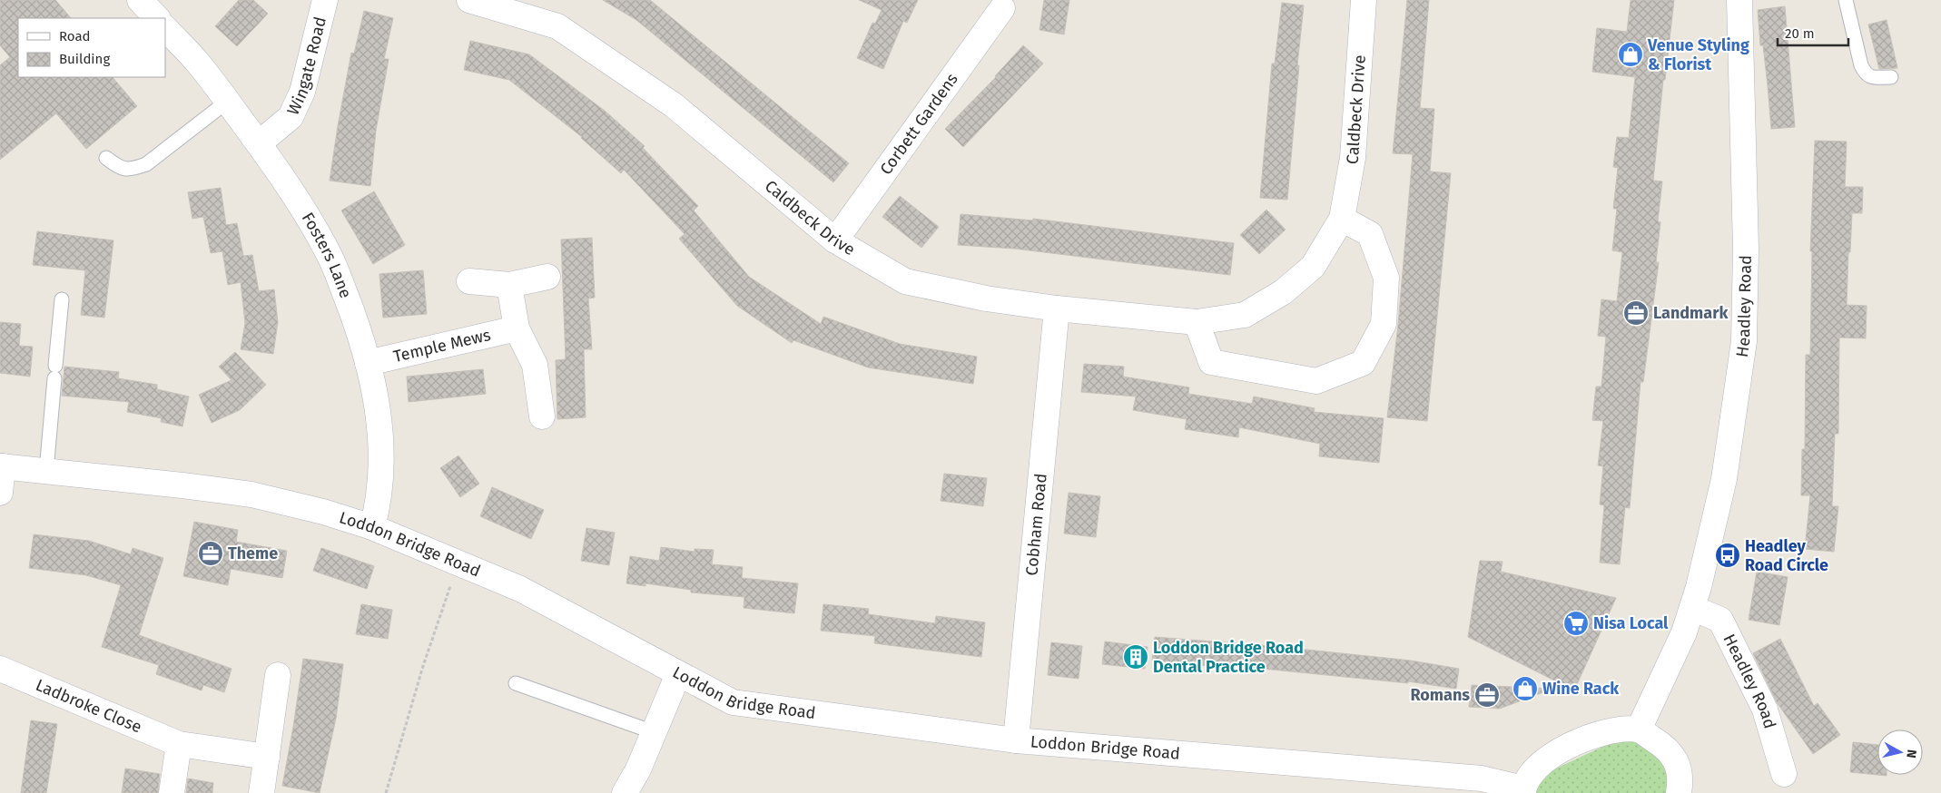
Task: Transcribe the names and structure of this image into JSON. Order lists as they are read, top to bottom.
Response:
{
  "streets": {
    "street": [
      "Wingate Road",
      "Caldbeck Drive",
      "Corbett Gardens",
      "Fosters Lane",
      "Headley Road",
      "Temple Mews",
      "Cobham Road",
      "Loddon Bridge Road",
      "Ladbroke Close"
    ]
  },
  "crossings": [
    ["Wingate Road", "Fosters Lane"],
    ["Caldbeck Drive", "Corbett Gardens"],
    ["Caldbeck Drive", "Cobham Road"],
    ["Fosters Lane", "Temple Mews"],
    ["Fosters Lane", "Loddon Bridge Road"],
    ["Cobham Road", "Loddon Bridge Road"]
  ],
  "places": {
    "shop": ["Venue Styling & Florist", "Wine Rack"],
    "office": ["Landmark", "Theme", "Romans"],
    "bus stop": ["Headley Road Circle"],
    "supermarket": ["Nisa Local"],
    "building": ["Loddon Bridge Road Dental Practice"]
  },
  "legend": ["Road", "Building"],
  "scale_bar": "20 m",
  "north": "right"
}
